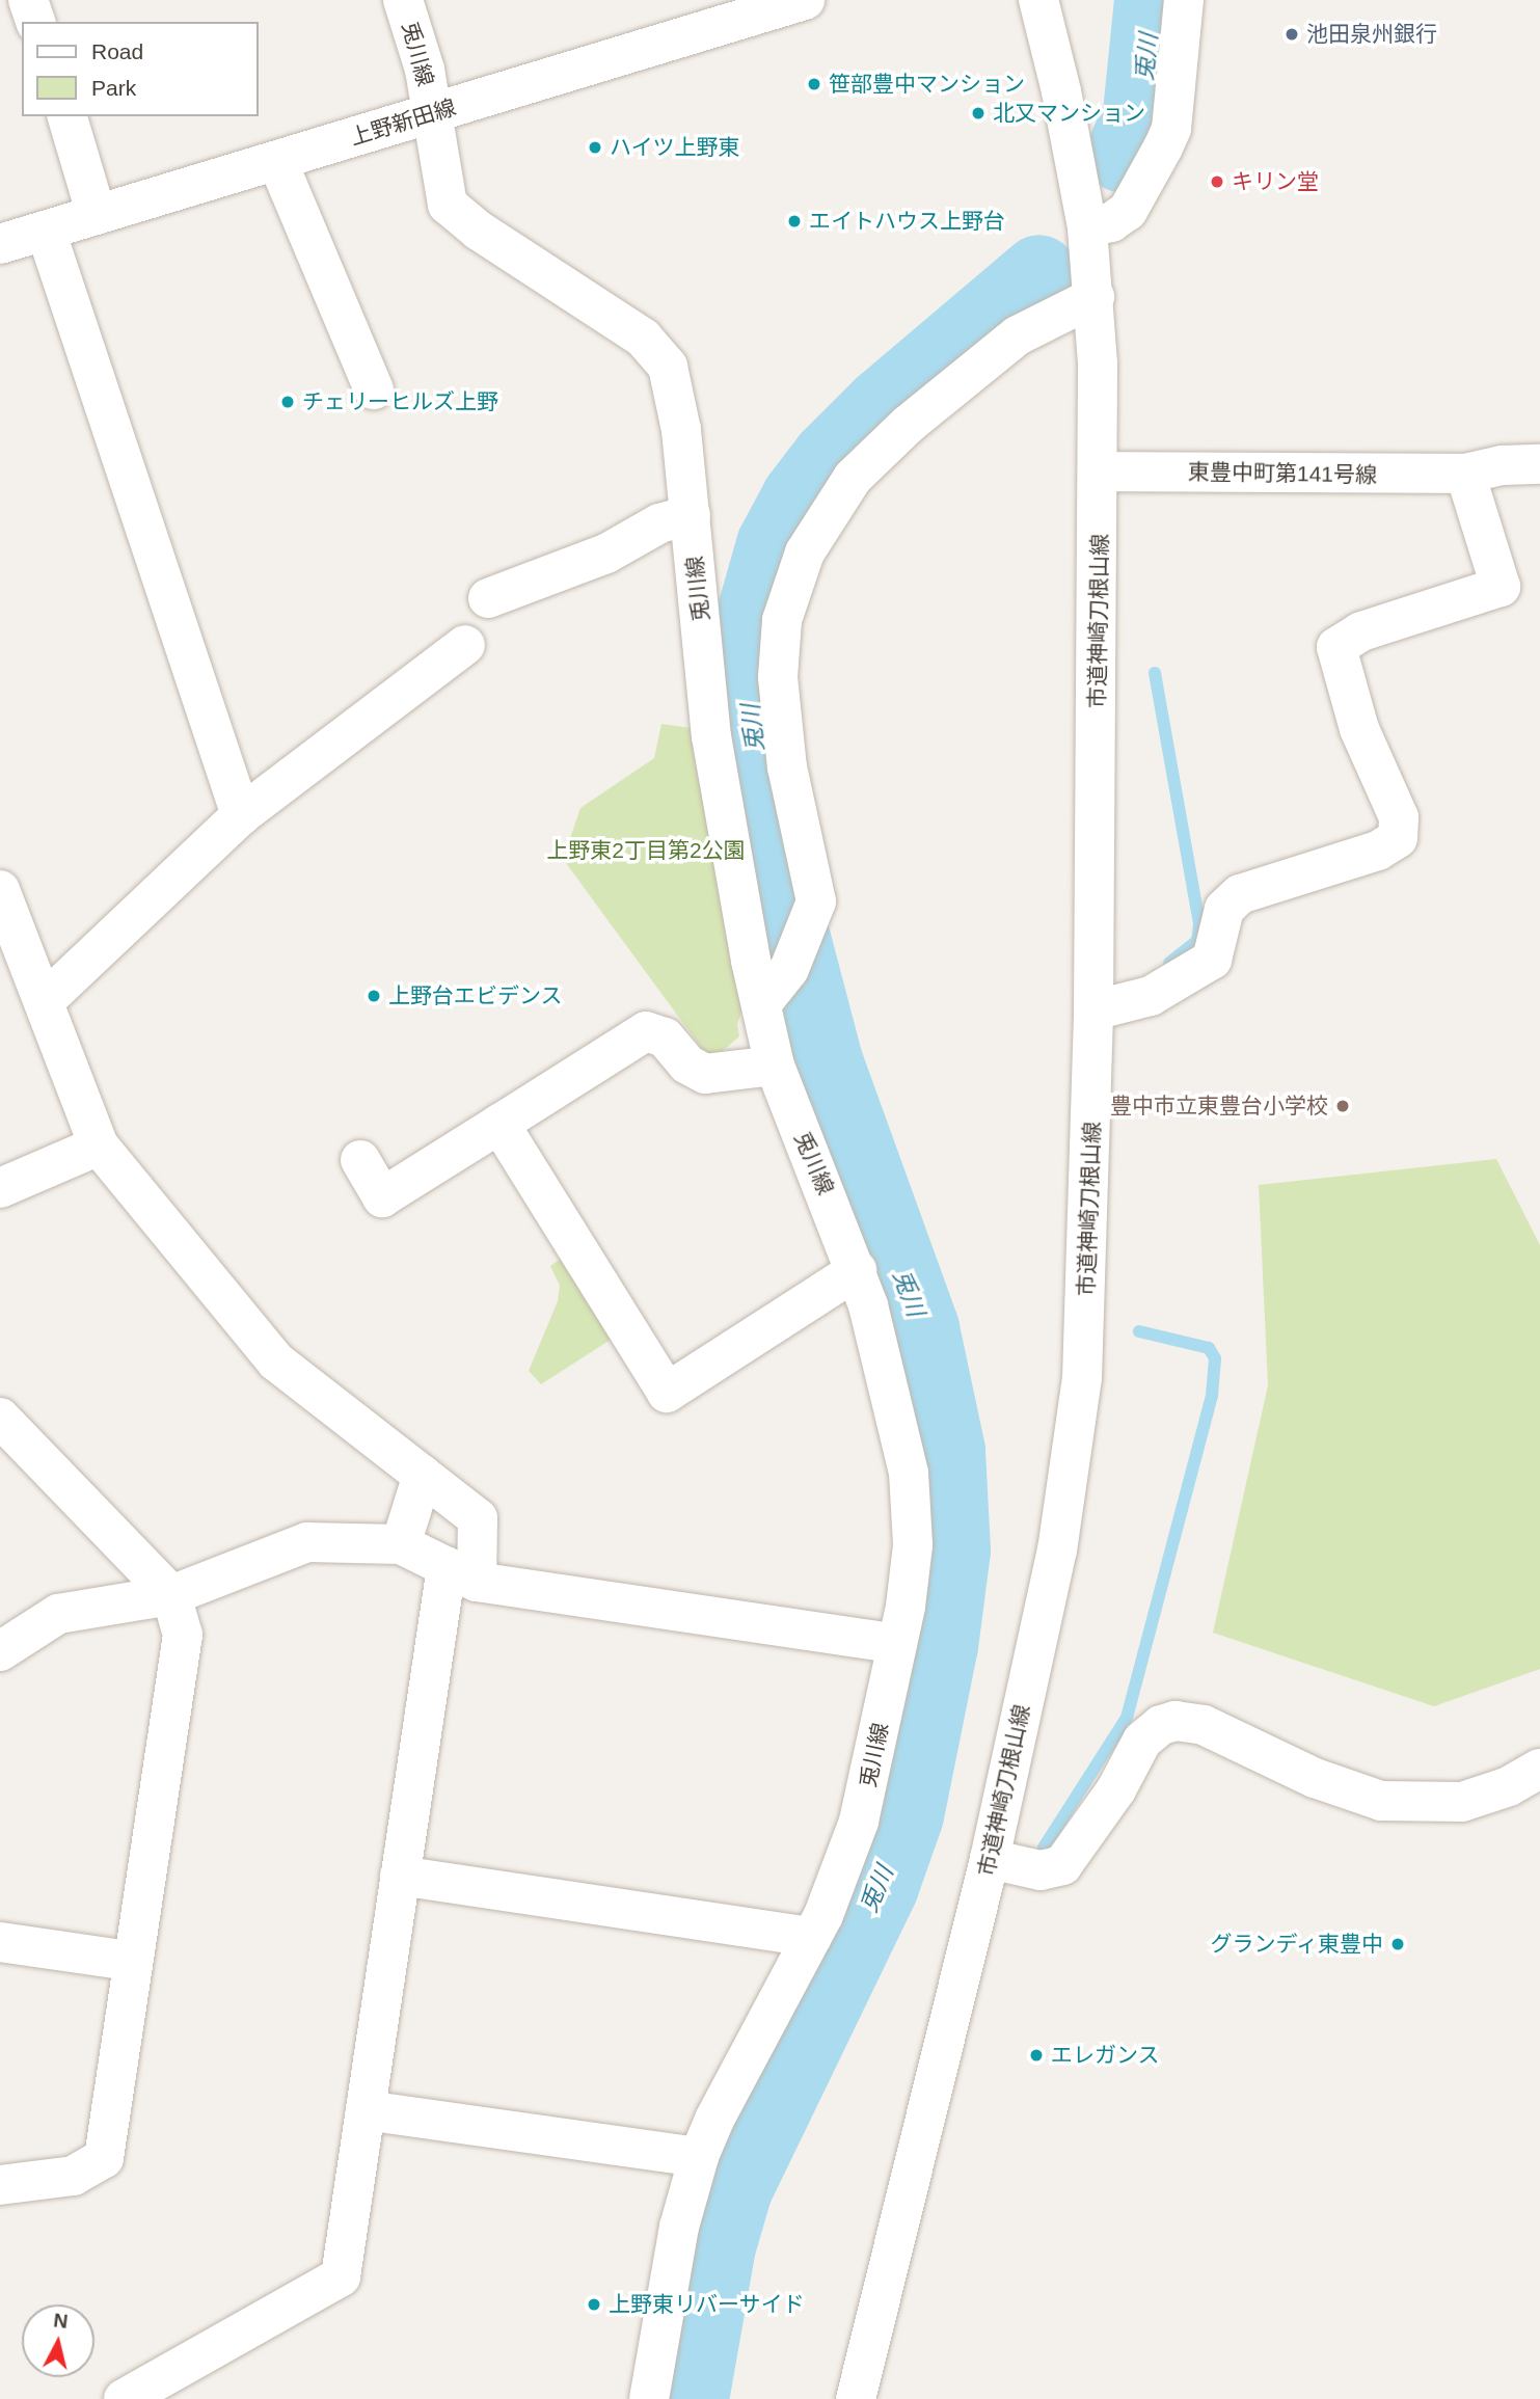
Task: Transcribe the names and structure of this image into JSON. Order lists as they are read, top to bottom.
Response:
{
  "streets": {
    "street": [
      "兎川線",
      "上野新田線",
      "東豊中町第141号線",
      "市道神崎刀根山線"
    ]
  },
  "crossings": [
    ["兎川線", "上野新田線"],
    ["東豊中町第141号線", "市道神崎刀根山線"]
  ],
  "water": ["兎川"],
  "parks": ["上野東2丁目第2公園"],
  "places": [
    "池田泉州銀行",
    "笹部豊中マンション",
    "北又マンション",
    "ハイツ上野東",
    "キリン堂",
    "エイトハウス上野台",
    "チェリーヒルズ上野",
    "上野台エビデンス",
    "豊中市立東豊台小学校",
    "グランディ東豊中",
    "エレガンス",
    "上野東リバーサイド"
  ],
  "legend": ["Road", "Park"],
  "north": "top"
}
